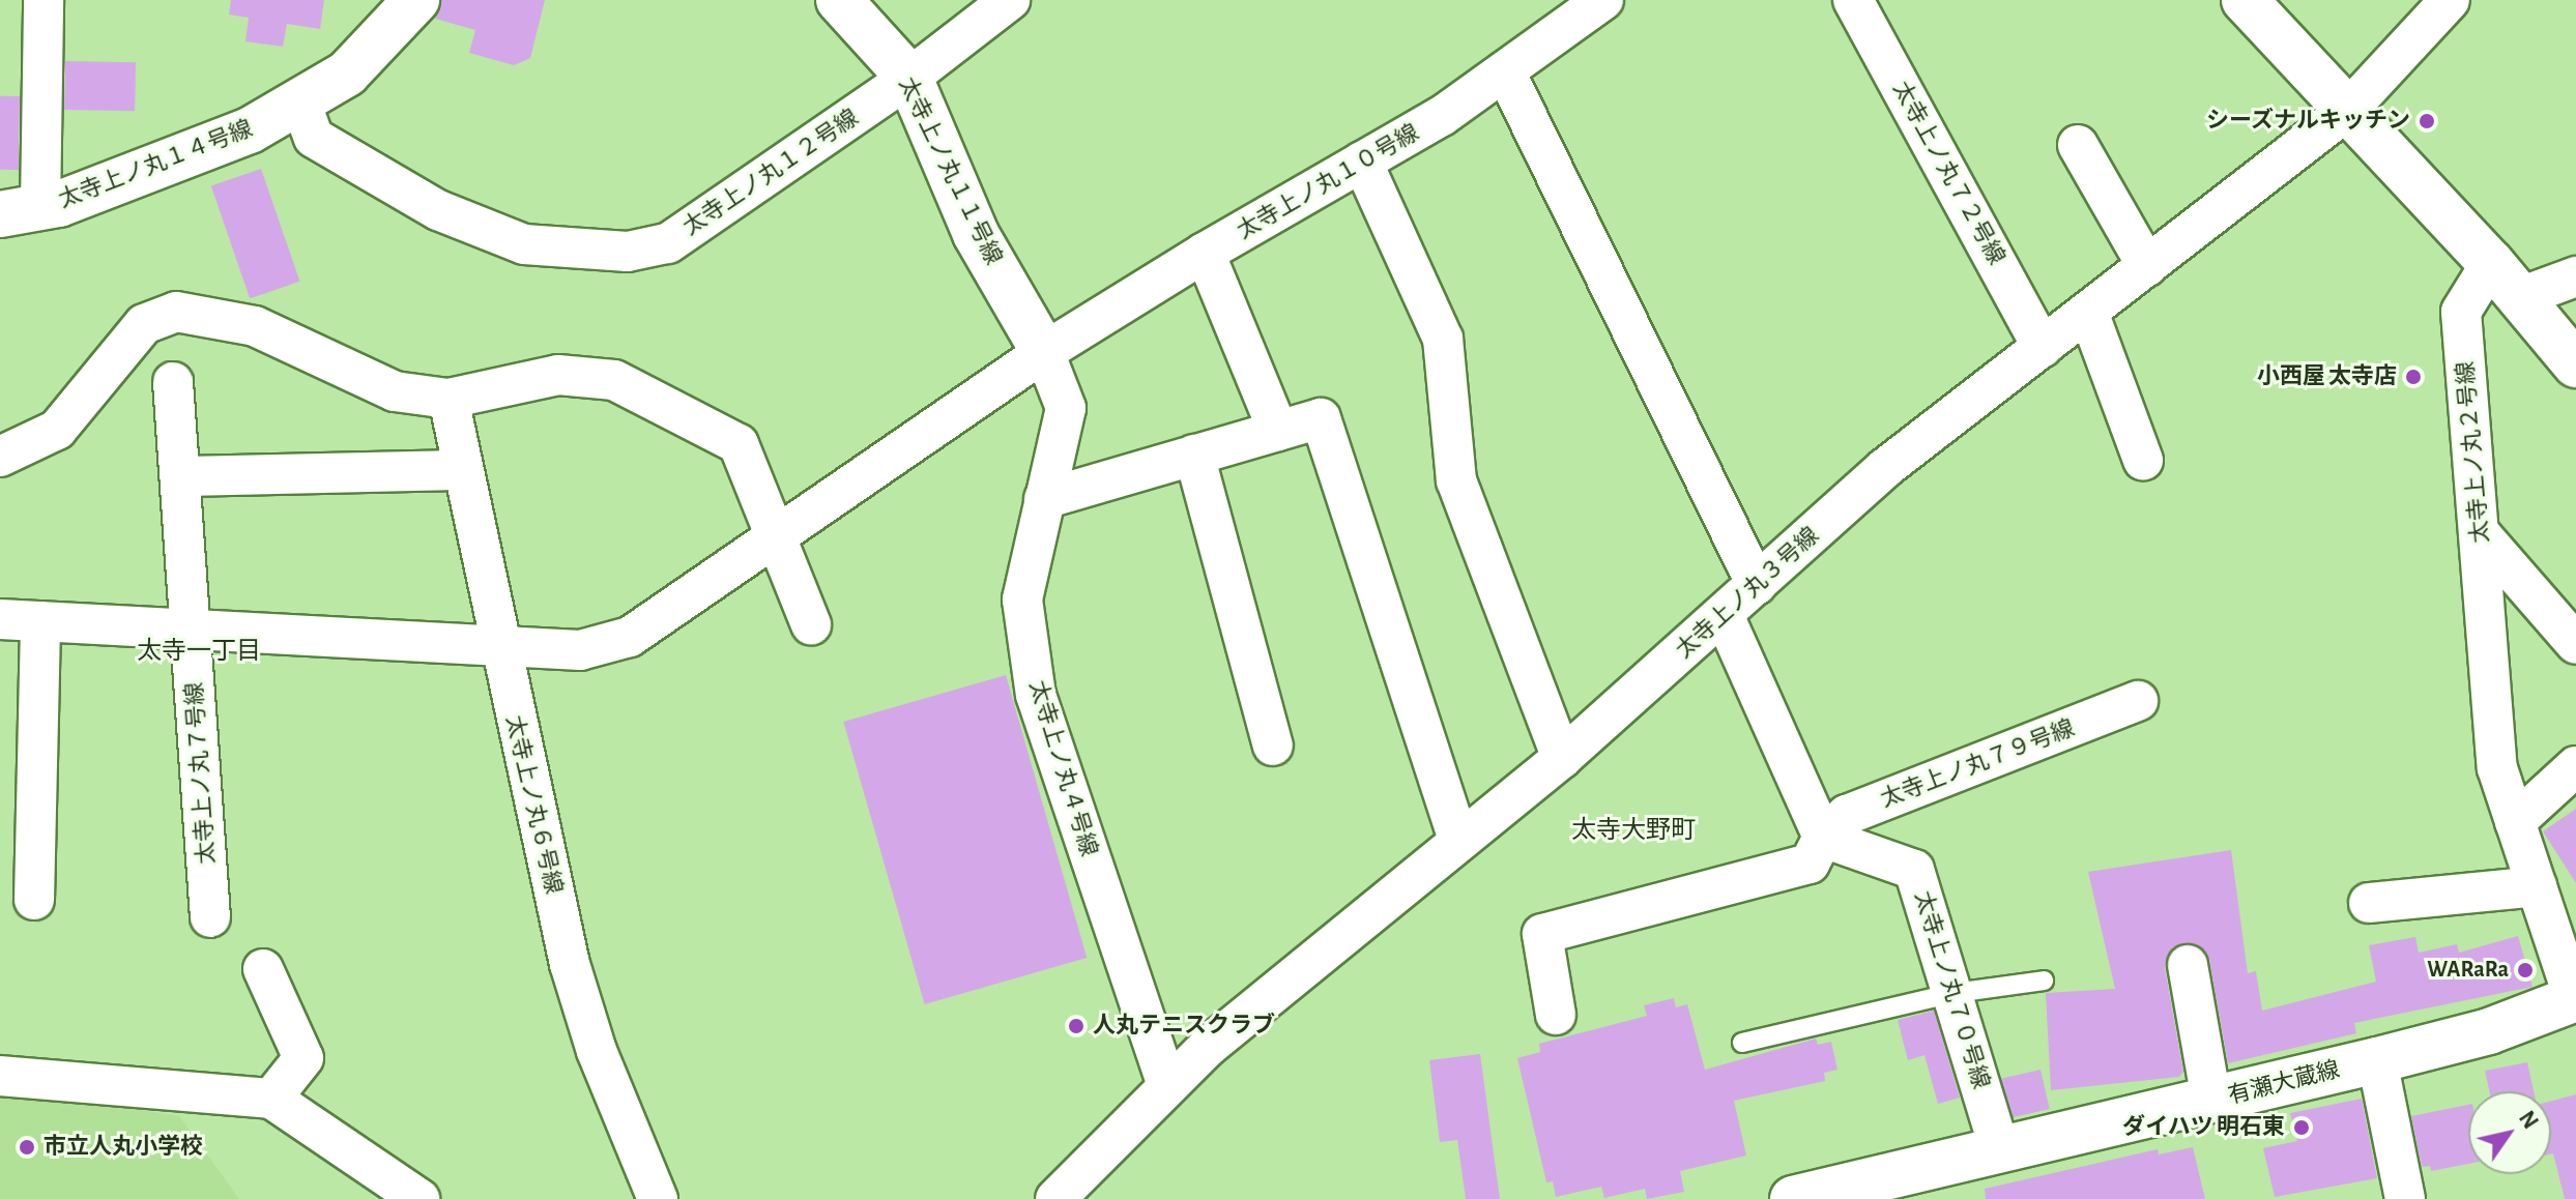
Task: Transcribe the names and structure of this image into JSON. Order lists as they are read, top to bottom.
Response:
{
  "streets": {
    "street": [
      "太寺上ノ丸１４号線",
      "太寺上ノ丸１１号線",
      "太寺上ノ丸１２号線",
      "太寺上ノ丸７２号線",
      "太寺上ノ丸１０号線",
      "太寺上ノ丸２号線",
      "太寺上ノ丸３号線",
      "太寺上ノ丸７９号線",
      "太寺上ノ丸４号線",
      "太寺上ノ丸７号線",
      "太寺上ノ丸６号線",
      "太寺上ノ丸７０号線",
      "有瀬大蔵線"
    ]
  },
  "crossings": [
    ["太寺上ノ丸１４号線", "太寺上ノ丸１２号線"],
    ["太寺上ノ丸１１号線", "太寺上ノ丸１２号線"],
    ["太寺上ノ丸１１号線", "太寺上ノ丸１０号線"],
    ["太寺上ノ丸１１号線", "太寺上ノ丸４号線"],
    ["太寺上ノ丸７２号線", "太寺上ノ丸３号線"],
    ["太寺上ノ丸１０号線", "太寺上ノ丸４号線"],
    ["太寺上ノ丸１０号線", "太寺上ノ丸７号線"],
    ["太寺上ノ丸１０号線", "太寺上ノ丸６号線"],
    ["太寺上ノ丸２号線", "有瀬大蔵線"],
    ["太寺上ノ丸３号線", "太寺上ノ丸４号線"],
    ["太寺上ノ丸７９号線", "太寺上ノ丸７０号線"],
    ["太寺上ノ丸７０号線", "有瀬大蔵線"]
  ],
  "districts": ["太寺一丁目", "太寺大野町"],
  "places": [
    "シーズナルキッチン",
    "小西屋 太寺店",
    "WARaRa",
    "人丸テニスクラブ",
    "ダイハツ 明石東",
    "市立人丸小学校"
  ],
  "north": "top right"
}
